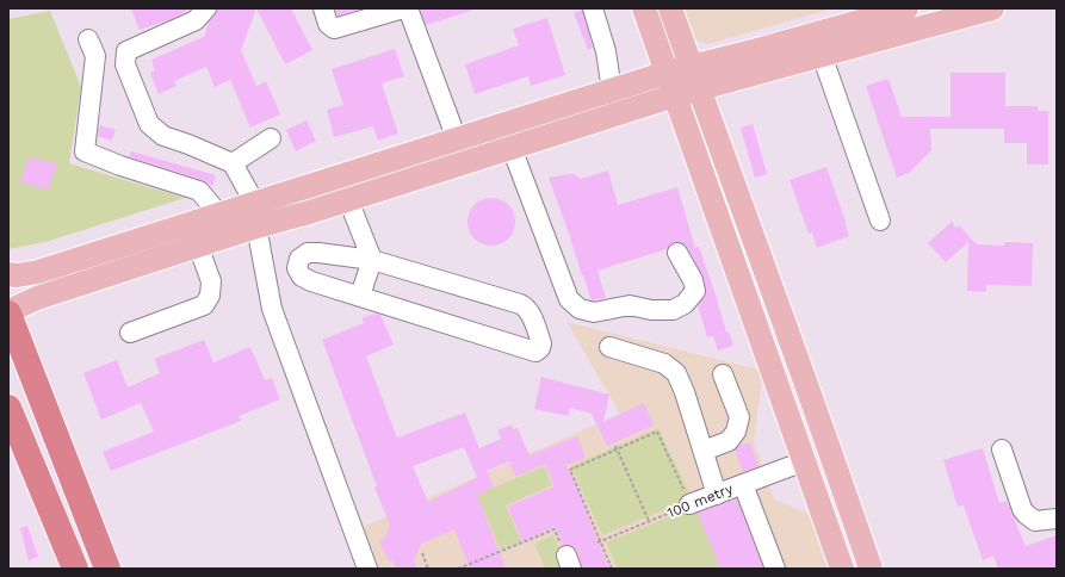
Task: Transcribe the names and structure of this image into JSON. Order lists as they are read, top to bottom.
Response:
{
  "streets": {
    "street": ["100 metry"]
  }
}
